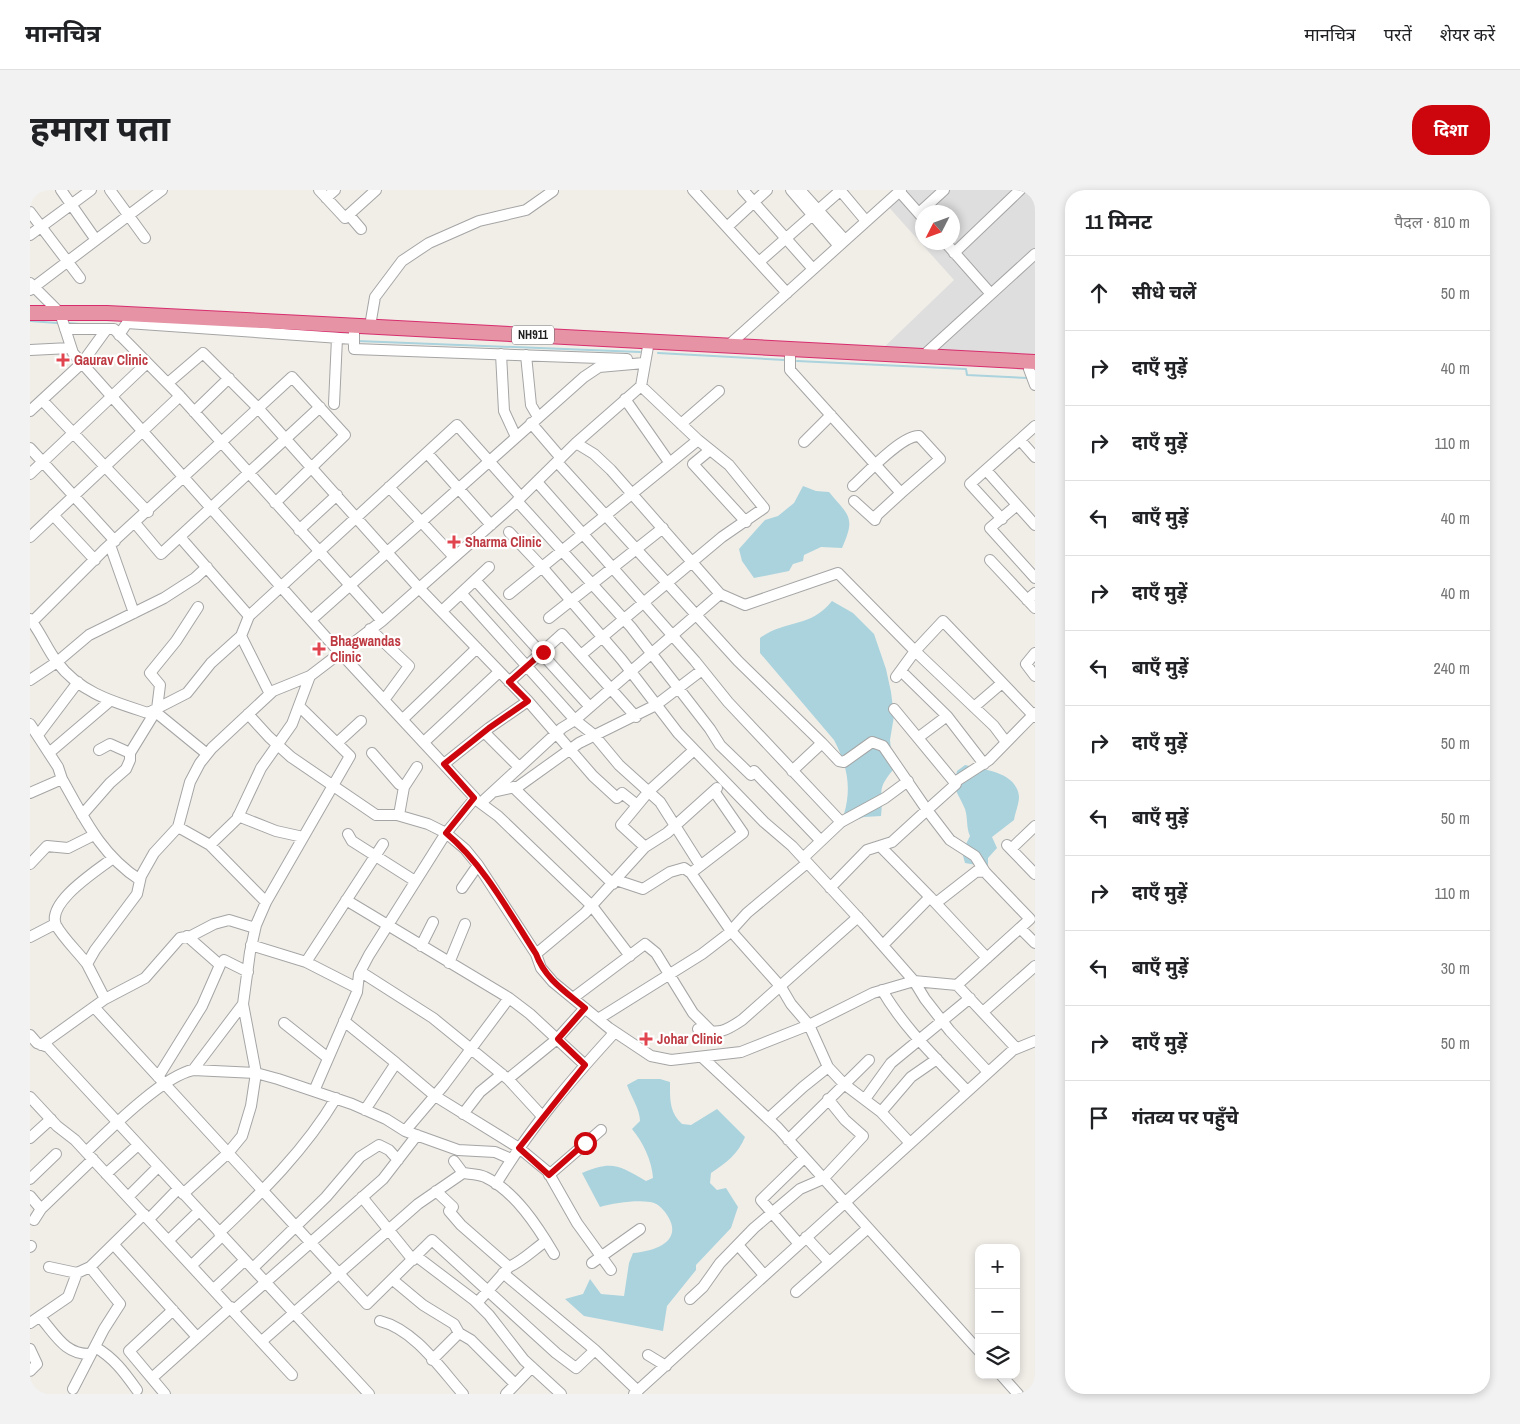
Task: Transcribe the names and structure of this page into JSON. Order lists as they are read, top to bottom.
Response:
{
  "streets": {
    "highway": ["NH911"]
  },
  "places": {
    "health": [
      "Gaurav Clinic",
      "Sharma Clinic",
      "Bhagwandas Clinic",
      "Johar Clinic"
    ]
  },
  "north": "bottom left",
  "page": {
    "header": "मानचित्र",
    "nav": ["मानचित्र", "परतें", "शेयर करें"],
    "title": "हमारा पता",
    "buttons": "दिशा",
    "heading": ["11 मिनट", "पैदल · 810 m"],
    "list": [
      ["सीधे चलें", "50 m"],
      ["दाएँ मुड़ें", "40 m"],
      ["दाएँ मुड़ें", "110 m"],
      ["बाएँ मुड़ें", "40 m"],
      ["दाएँ मुड़ें", "40 m"],
      ["बाएँ मुड़ें", "240 m"],
      ["दाएँ मुड़ें", "50 m"],
      ["बाएँ मुड़ें", "50 m"],
      ["दाएँ मुड़ें", "110 m"],
      ["बाएँ मुड़ें", "30 m"],
      ["दाएँ मुड़ें", "50 m"],
      "गंतव्य पर पहुँचे"
    ],
    "map_buttons": ["+", "−"]
  }
}
